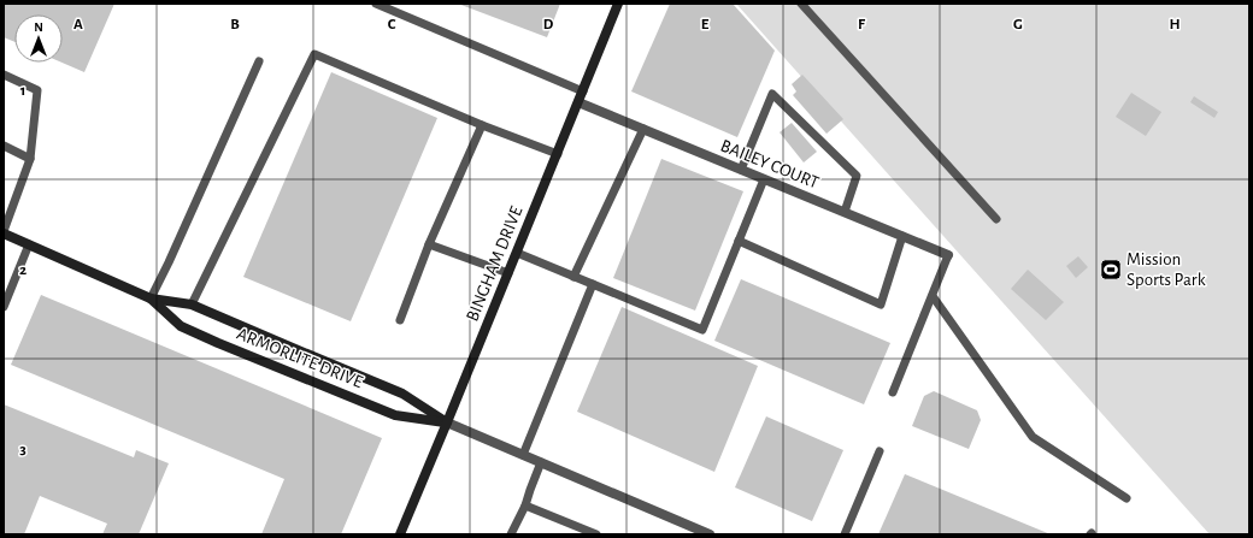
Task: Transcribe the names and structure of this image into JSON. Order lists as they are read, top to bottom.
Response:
{
  "streets": {
    "street": ["BAILEY COURT", "BINGHAM DRIVE", "ARMORLITE DRIVE"]
  },
  "crossings": [
    ["BAILEY COURT", "BINGHAM DRIVE"],
    ["BINGHAM DRIVE", "ARMORLITE DRIVE"]
  ],
  "places": {
    "sports": ["Mission Sports Park"]
  },
  "north": "top",
  "grid": {
    "columns": [
      "A",
      "B",
      "C",
      "D",
      "E",
      "F",
      "G",
      "H"
    ],
    "rows": ["1", "2", "3"]
  }
}
